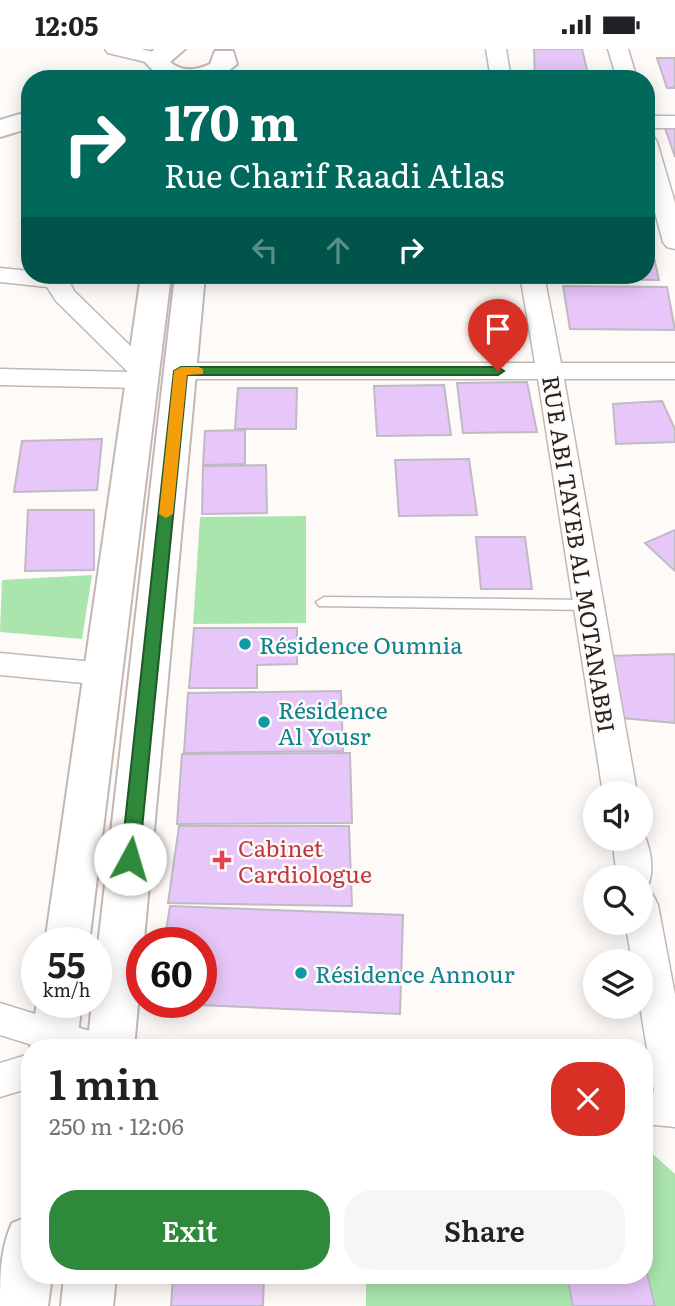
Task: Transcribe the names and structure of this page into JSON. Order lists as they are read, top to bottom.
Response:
{
  "streets": {
    "street": ["RUE ABI TAYEB AL MOTANABBI"]
  },
  "places": {
    "other": ["Résidence Oumnia", "Résidence Al Yousr", "Résidence Annour"],
    "health": ["Cabinet Cardiologue"]
  },
  "page": {
    "status": "12:05",
    "turn": ["170 m", "Rue Charif Raadi Atlas"],
    "speed": "55 km/h",
    "limit": "60",
    "heading": ["1 min", "250 m · 12:06"],
    "buttons": ["Exit", "Share"]
  }
}
